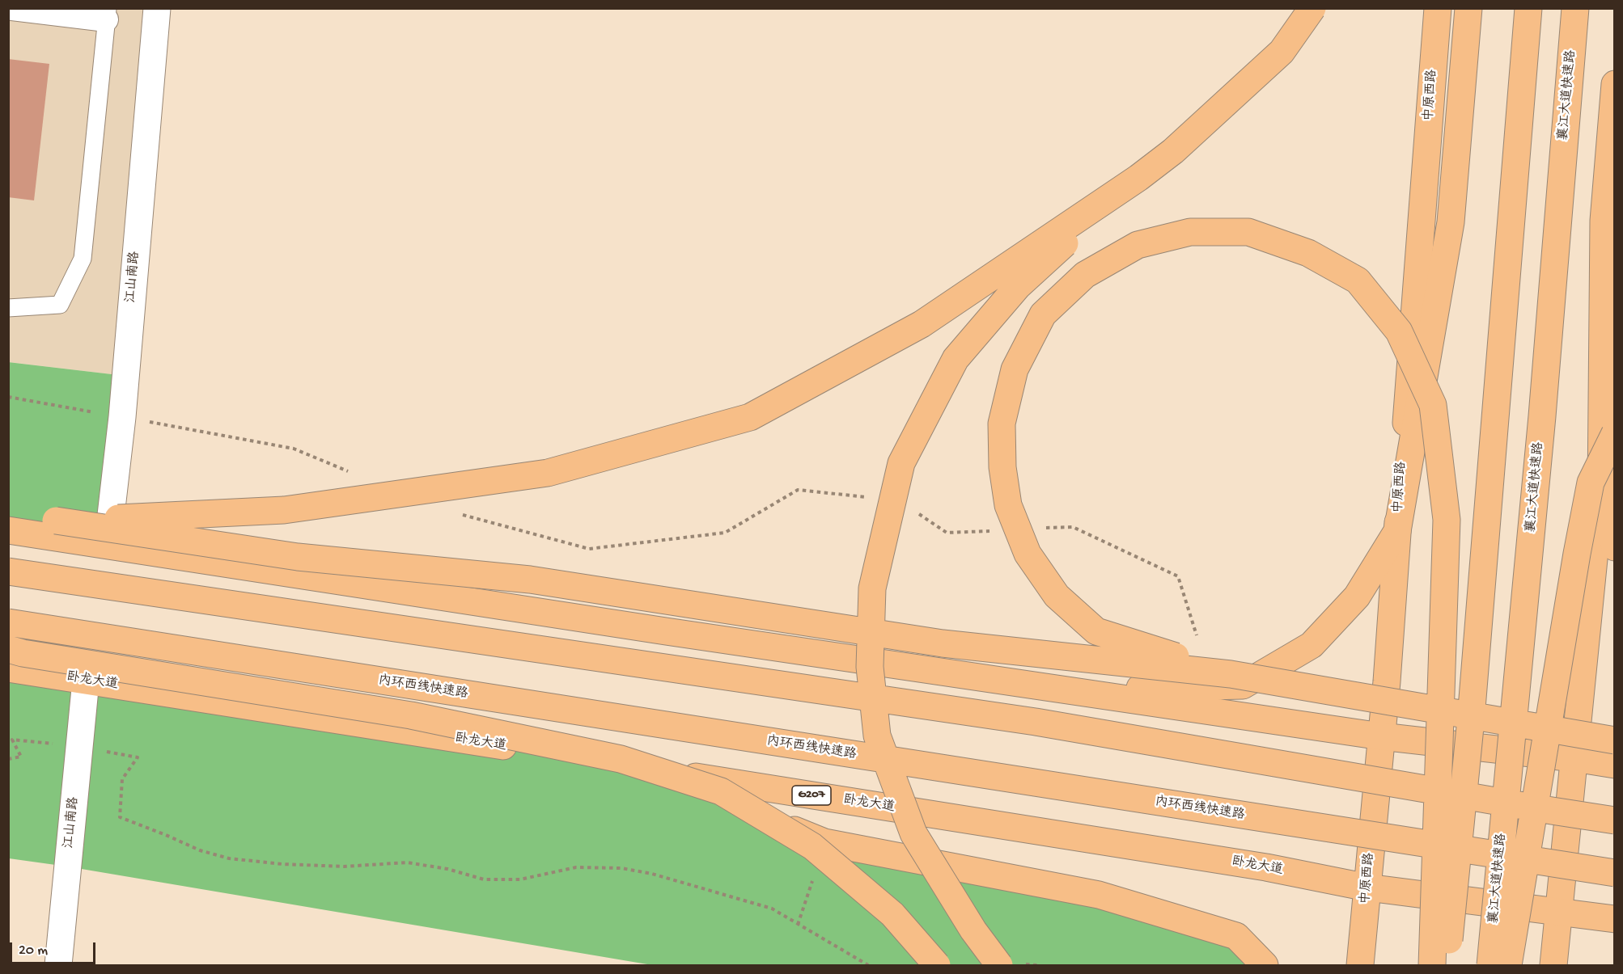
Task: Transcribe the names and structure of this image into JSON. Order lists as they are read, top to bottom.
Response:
{
  "streets": {
    "main road": [
      "中原西路",
      "襄江大道快速路",
      "卧龙大道",
      "内环西线快速路",
      "G207"
    ],
    "street": ["江山南路"]
  },
  "crossings": [
    ["中原西路", "卧龙大道"],
    ["江山南路", "卧龙大道"]
  ],
  "scale_bar": "20 m"
}
